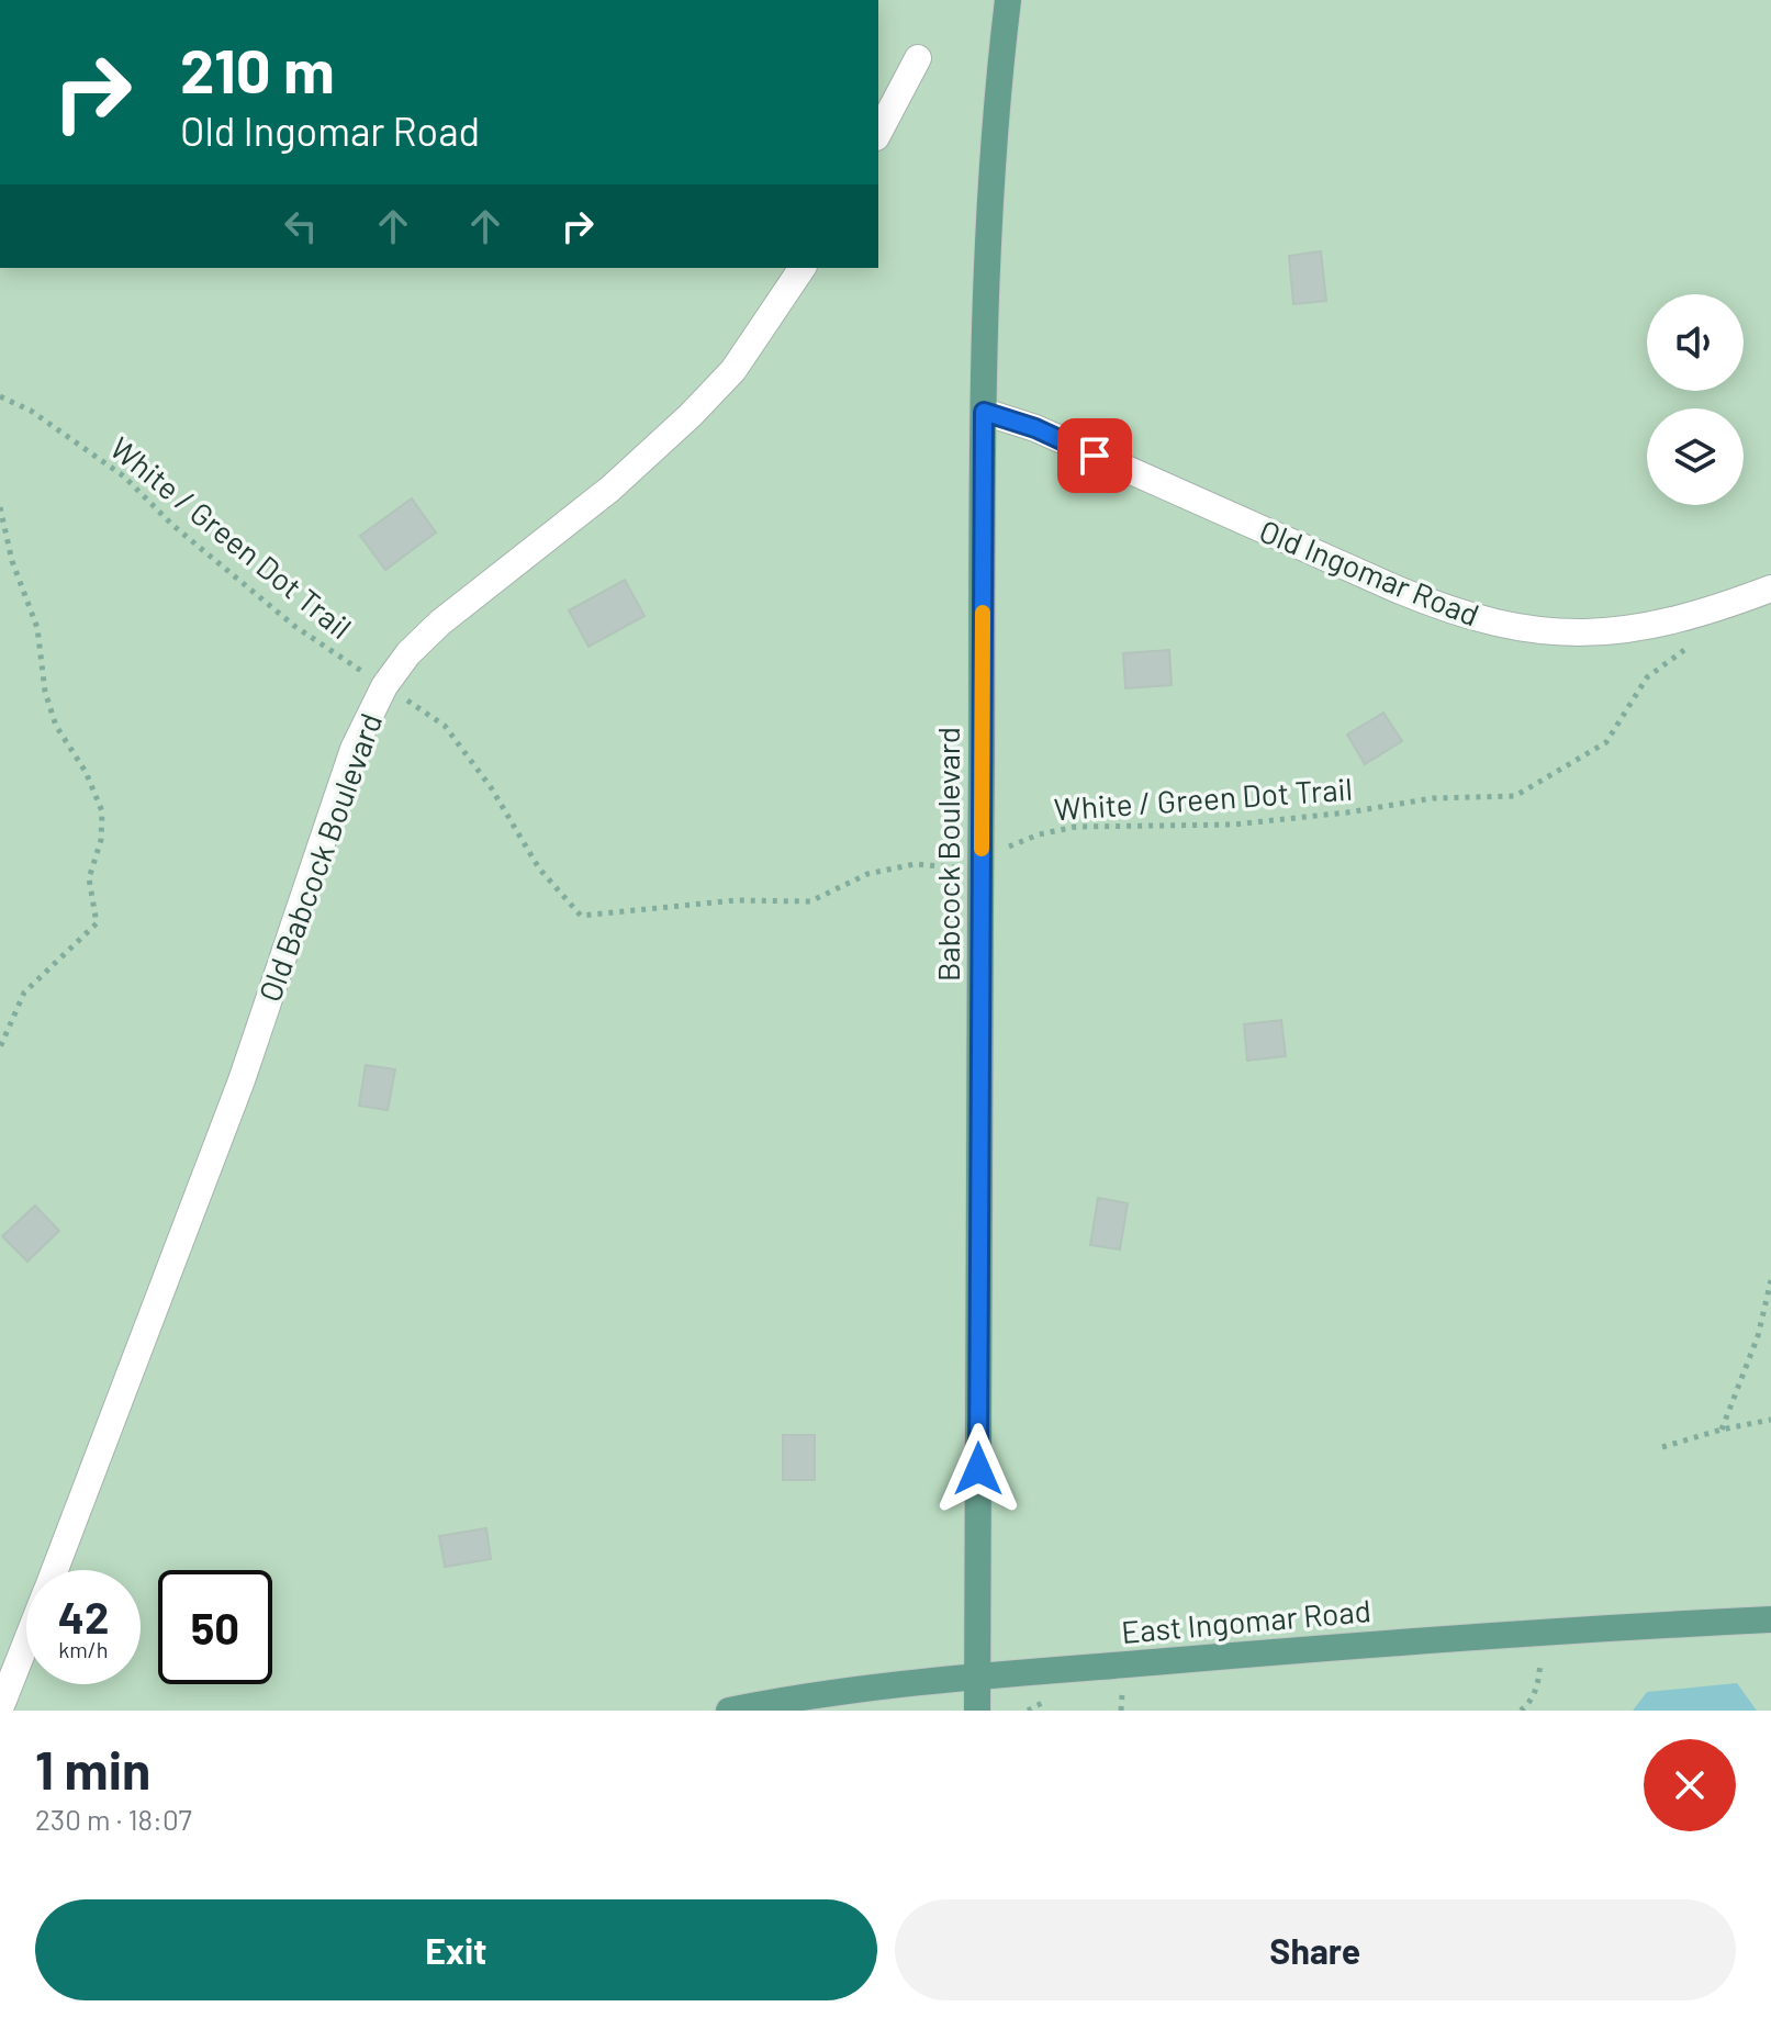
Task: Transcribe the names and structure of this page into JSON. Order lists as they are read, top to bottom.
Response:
{
  "streets": {
    "main road": ["Babcock Boulevard", "East Ingomar Road"],
    "street": ["Old Ingomar Road", "Old Babcock Boulevard"],
    "path": ["White / Green Dot Trail"]
  },
  "crossings": [
    ["White / Green Dot Trail", "Old Babcock Boulevard"],
    ["Old Ingomar Road", "Babcock Boulevard"],
    ["Babcock Boulevard", "East Ingomar Road"]
  ],
  "page": {
    "turn": ["210 m", "Old Ingomar Road"],
    "speed": "42 km/h",
    "limit": "50",
    "heading": ["1 min", "230 m · 18:07"],
    "buttons": ["Exit", "Share"]
  }
}
